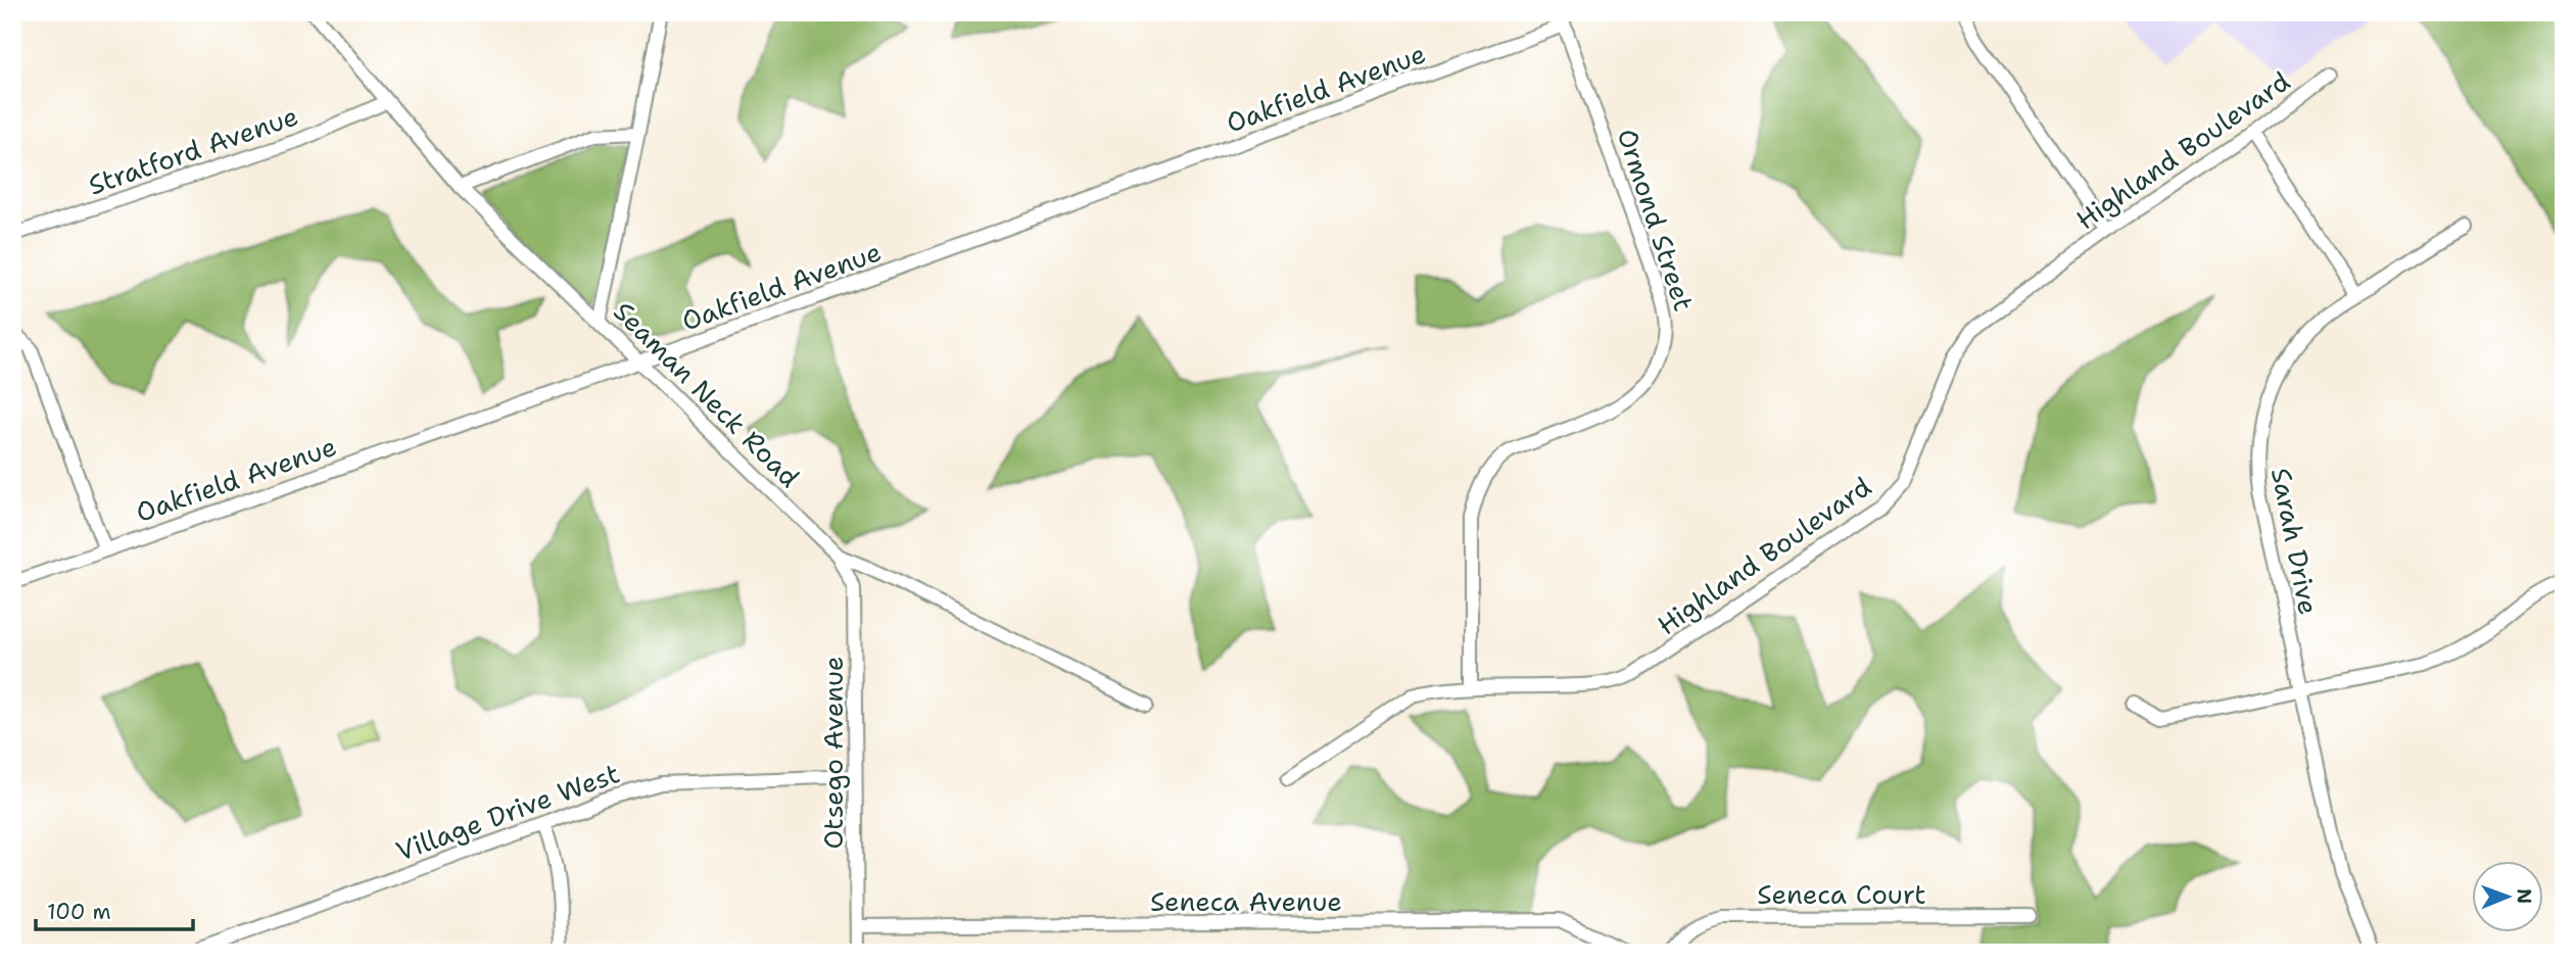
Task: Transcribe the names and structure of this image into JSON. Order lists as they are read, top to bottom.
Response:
{
  "streets": {
    "street": [
      "Oakfield Avenue",
      "Stratford Avenue",
      "Highland Boulevard",
      "Ormond Street",
      "Seaman Neck Road",
      "Sarah Drive",
      "Otsego Avenue",
      "Village Drive West",
      "Seneca Court",
      "Seneca Avenue"
    ]
  },
  "crossings": [
    ["Oakfield Avenue", "Ormond Street"],
    ["Oakfield Avenue", "Seaman Neck Road"],
    ["Stratford Avenue", "Seaman Neck Road"],
    ["Highland Boulevard", "Ormond Street"],
    ["Seaman Neck Road", "Otsego Avenue"],
    ["Otsego Avenue", "Village Drive West"],
    ["Otsego Avenue", "Seneca Avenue"]
  ],
  "scale_bar": "100 m",
  "north": "right"
}
